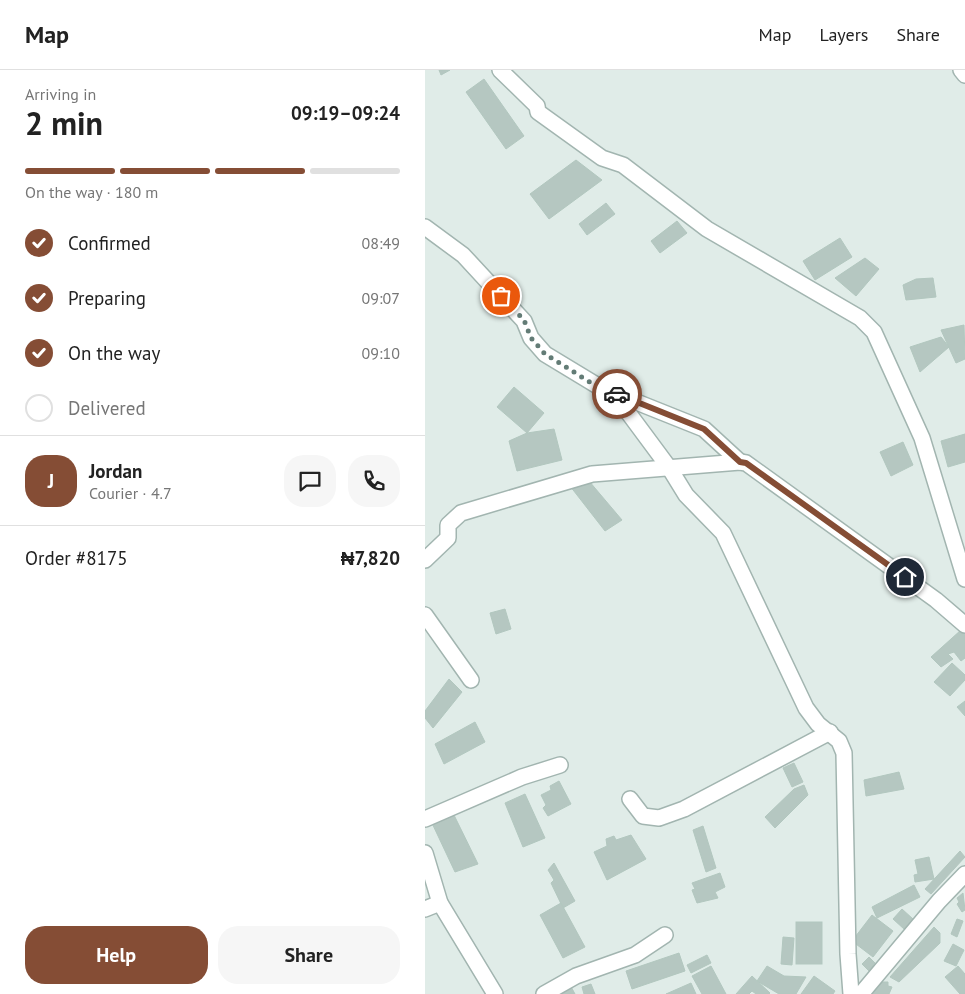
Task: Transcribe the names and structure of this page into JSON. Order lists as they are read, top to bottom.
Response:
{
  "page": {
    "header": "Map",
    "nav": ["Map", "Layers", "Share"],
    "heading": ["2 min", "Arriving in", "09:19–09:24"],
    "panel": [
      "Jordan",
      "Courier · 4.7",
      "Order #8175",
      "₦7,820"
    ],
    "bar": "On the way · 180 m",
    "list": [
      ["Confirmed", "08:49"],
      ["Preparing", "09:07"],
      ["On the way", "09:10"],
      "Delivered"
    ],
    "round": "J",
    "buttons": ["Help", "Share"]
  }
}
